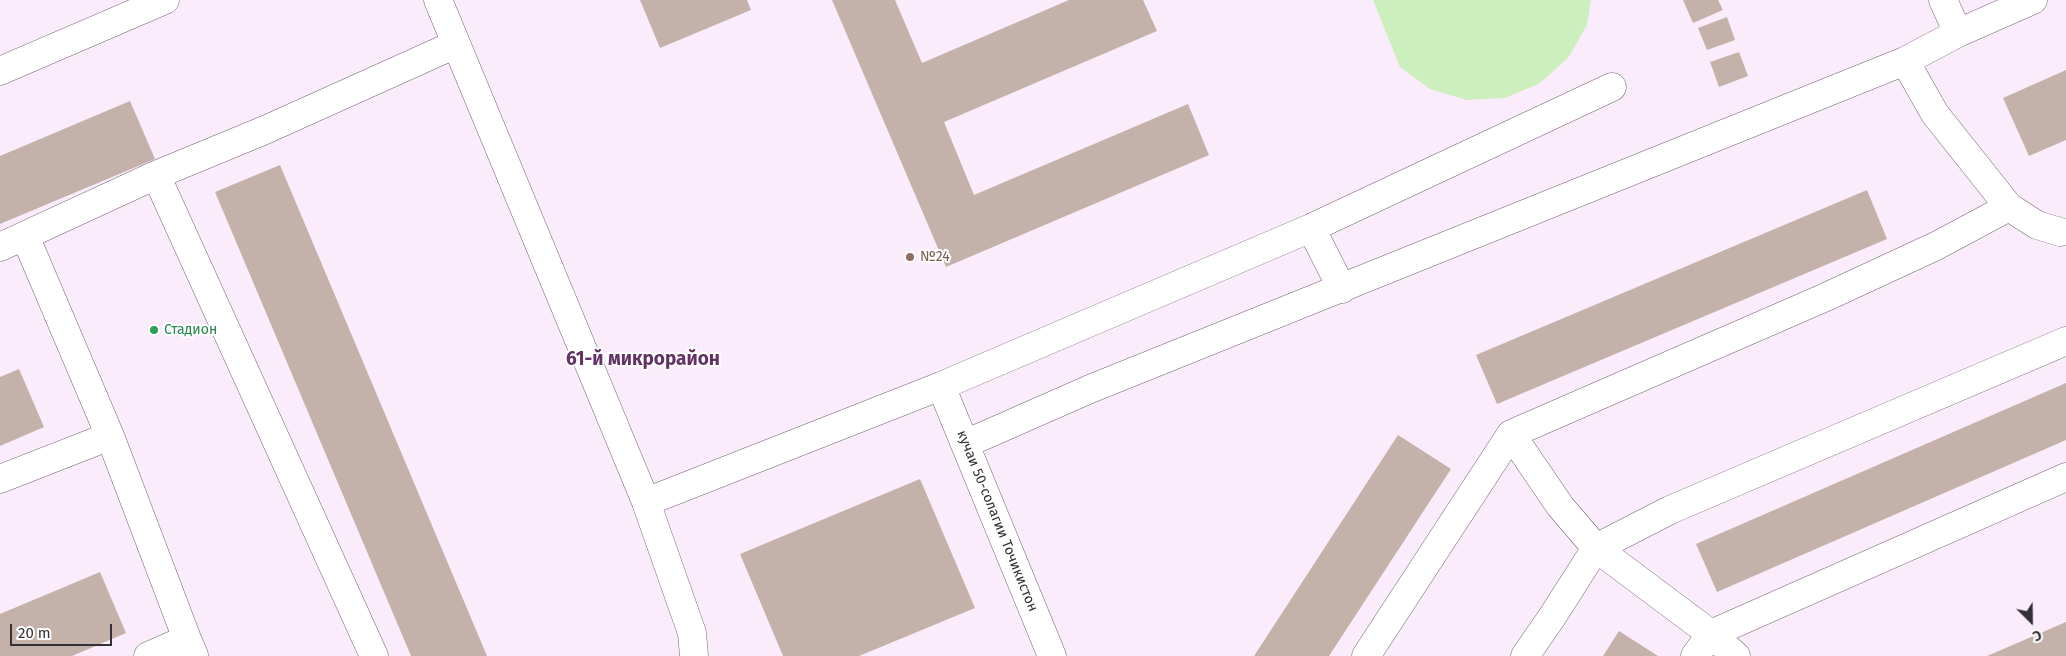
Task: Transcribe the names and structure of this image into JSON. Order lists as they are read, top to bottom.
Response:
{
  "streets": {
    "street": ["кучаи 50-солагии Точикистон"]
  },
  "districts": ["61-й микрорайон"],
  "places": ["№24", "Стадион"],
  "scale_bar": "20 m",
  "north": "bottom right"
}
